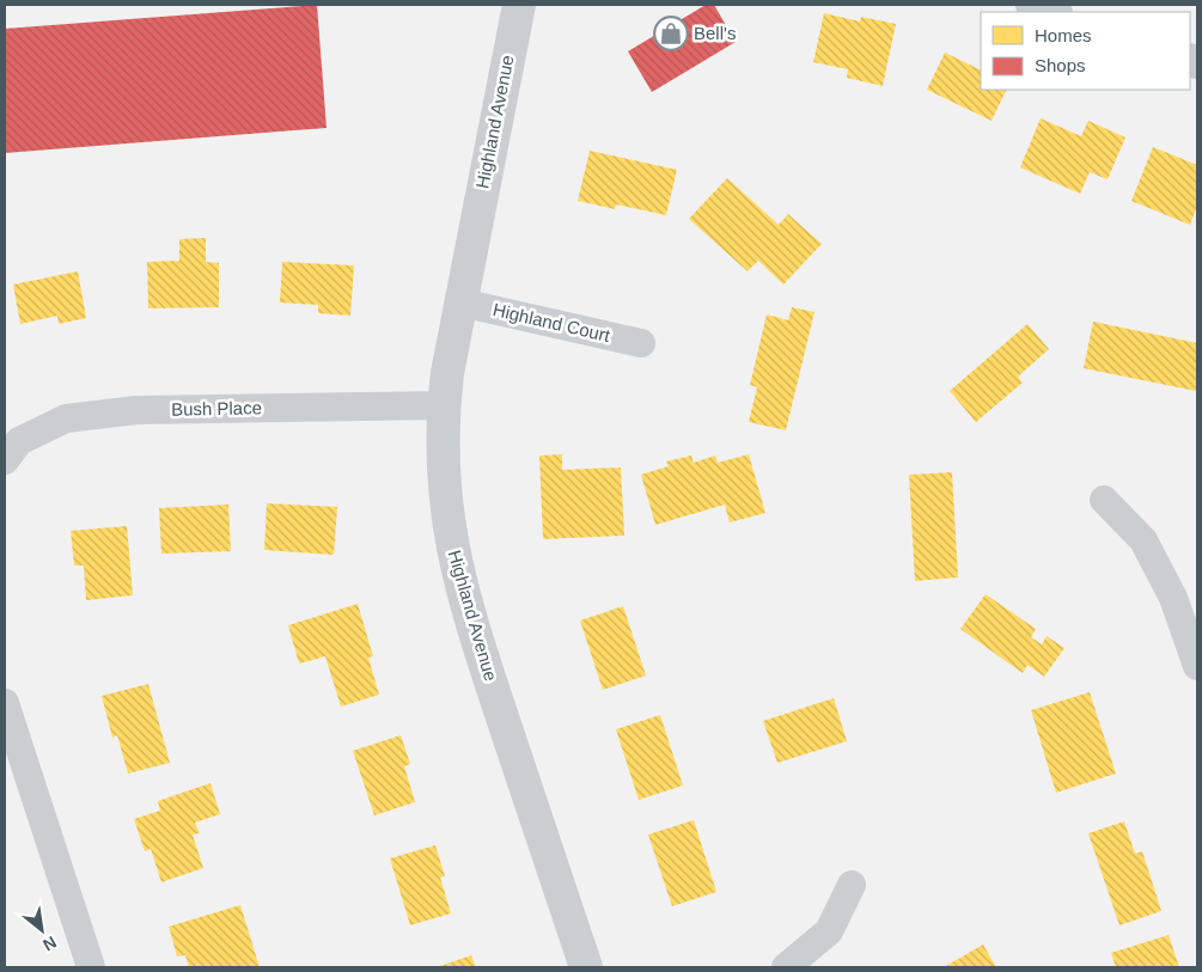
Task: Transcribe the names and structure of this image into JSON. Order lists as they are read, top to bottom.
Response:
{
  "streets": {
    "street": ["Highland Avenue", "Highland Court", "Bush Place"]
  },
  "crossings": [
    ["Highland Avenue", "Highland Court"],
    ["Highland Avenue", "Bush Place"]
  ],
  "places": {
    "shop": ["Bell's"]
  },
  "legend": ["Homes", "Shops"],
  "north": "bottom right"
}
